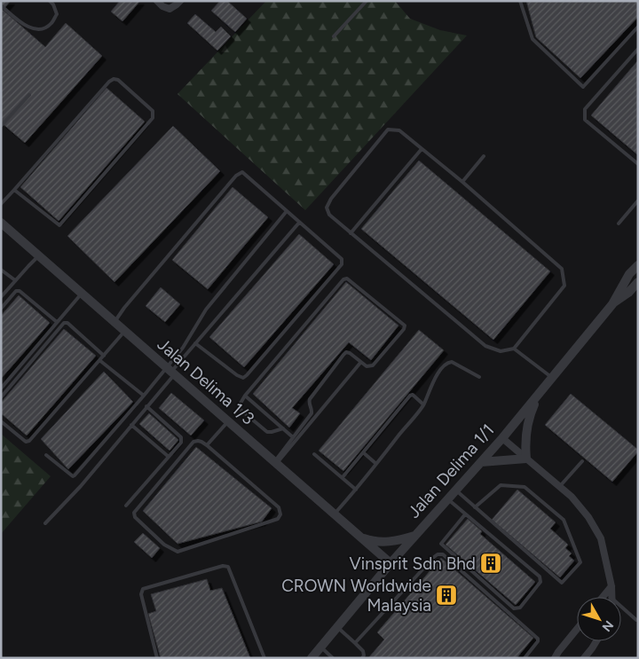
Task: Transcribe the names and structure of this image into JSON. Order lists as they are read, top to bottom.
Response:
{
  "streets": {
    "street": ["Jalan Delima 1/3", "Jalan Delima 1/1"]
  },
  "crossings": [
    ["Jalan Delima 1/3", "Jalan Delima 1/1"]
  ],
  "places": {
    "building": ["Vinsprit Sdn Bhd", "CROWN Worldwide Malaysia"]
  },
  "north": "bottom right"
}
